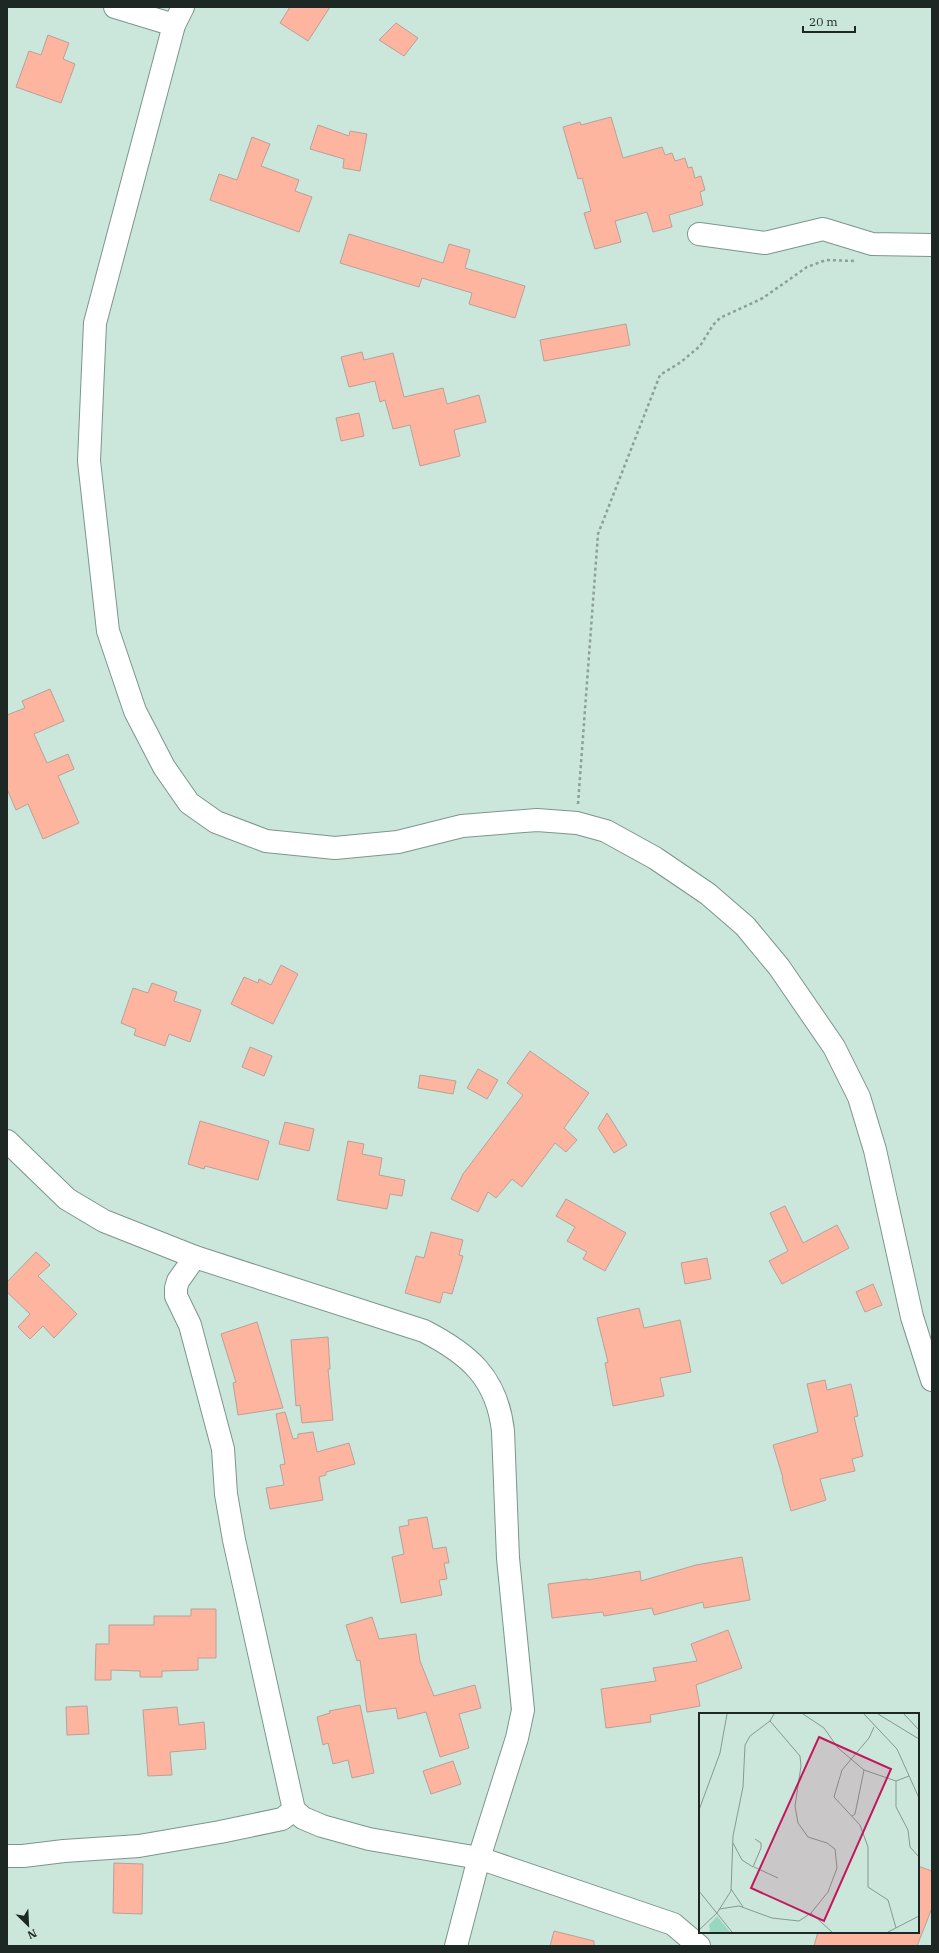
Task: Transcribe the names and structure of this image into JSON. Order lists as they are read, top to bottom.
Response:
{
  "scale_bar": "20 m",
  "north": "bottom right"
}
